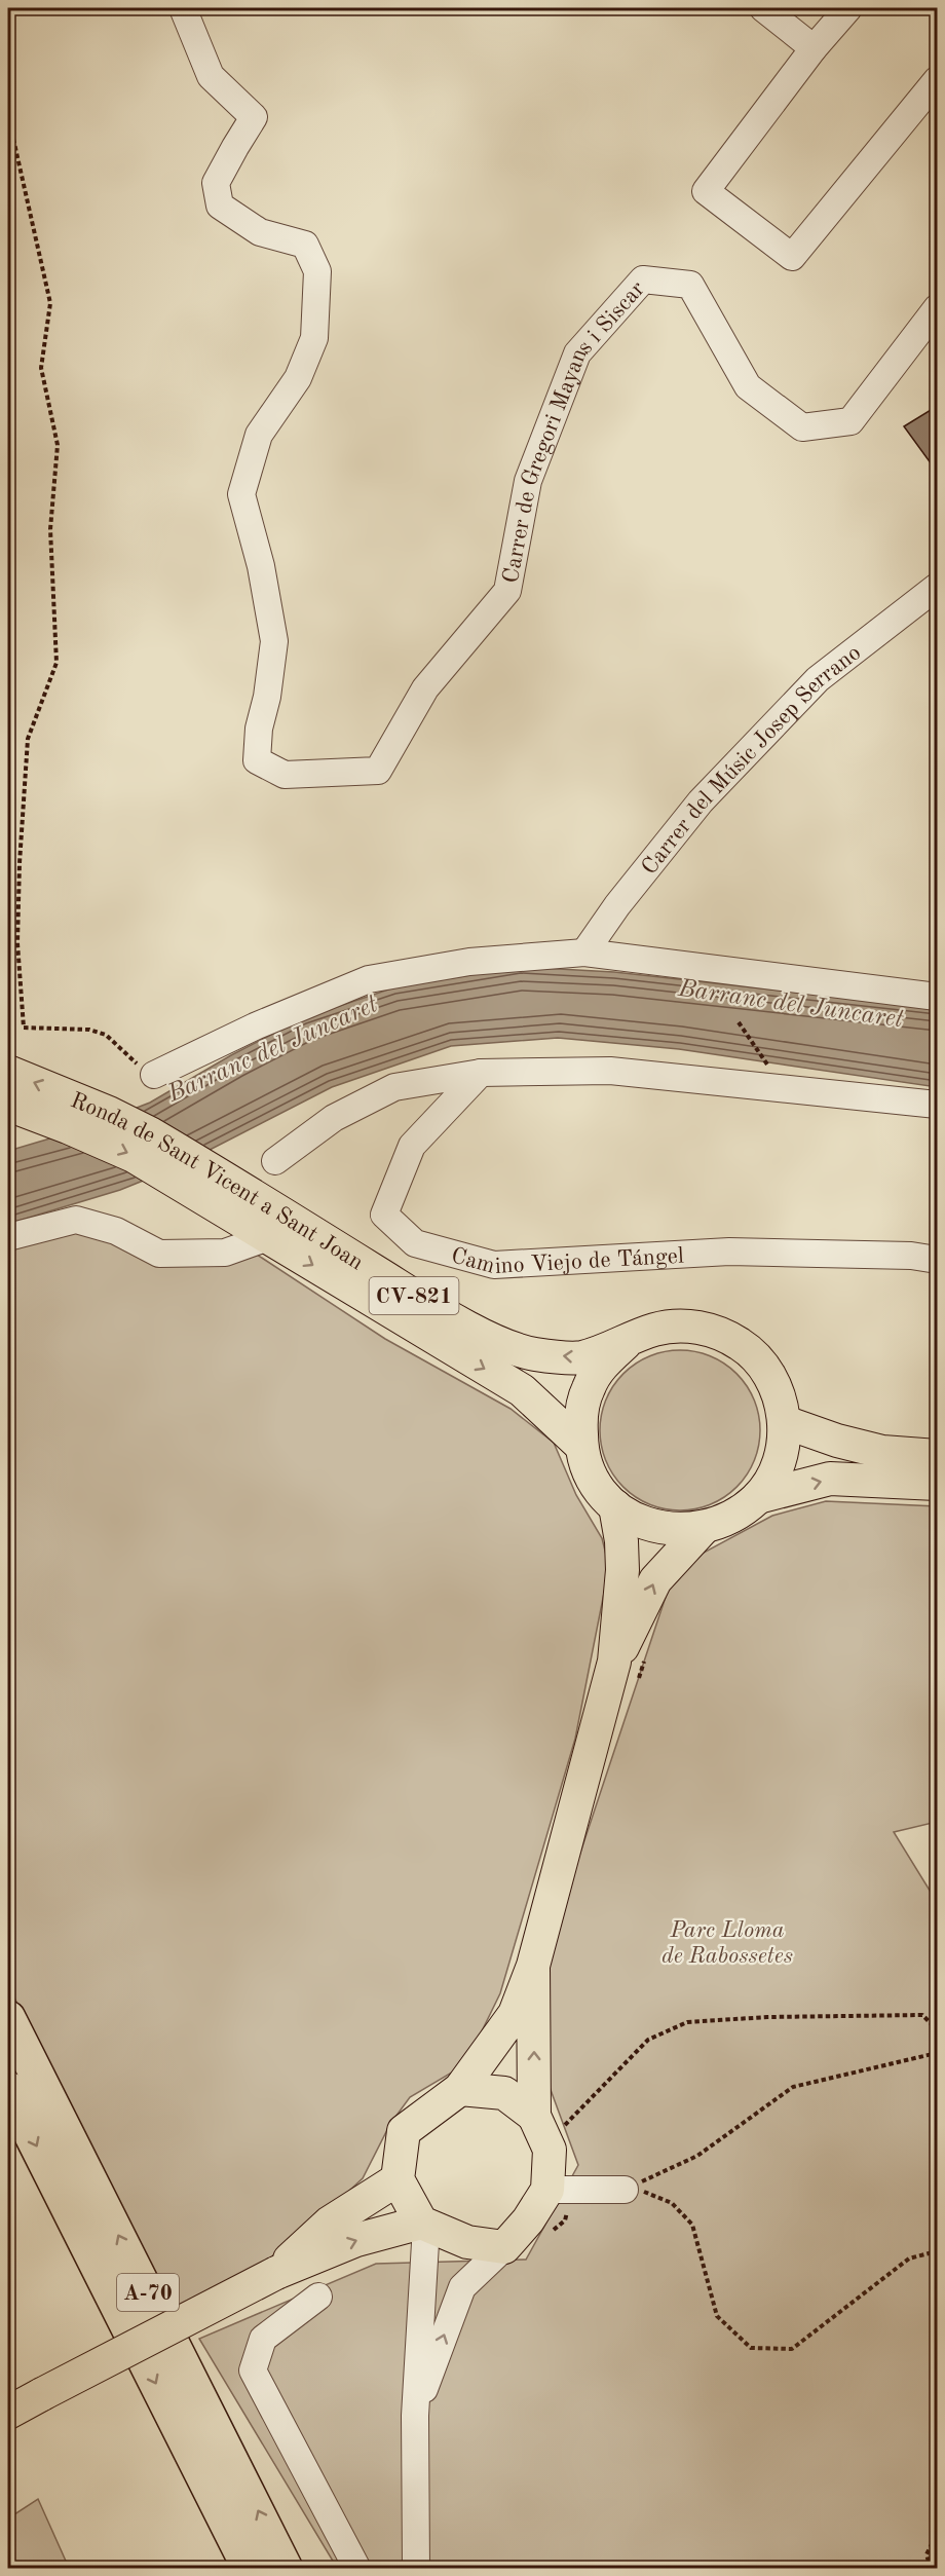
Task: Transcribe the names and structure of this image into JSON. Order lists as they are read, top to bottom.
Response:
{
  "streets": {
    "highway": ["A-70"],
    "main road": ["Ronda de Sant Vicent a Sant Joan", "CV-821"],
    "street": ["Carrer de Gregori Mayans i Siscar", "Carrer del Músic Josep Serrano", "Camino Viejo de Tángel"]
  },
  "crossings": [
    ["Ronda de Sant Vicent a Sant Joan", "CV-821"]
  ],
  "water": ["Barranc del Juncaret"],
  "parks": ["Parc Lloma de Rabossetes"]
}
